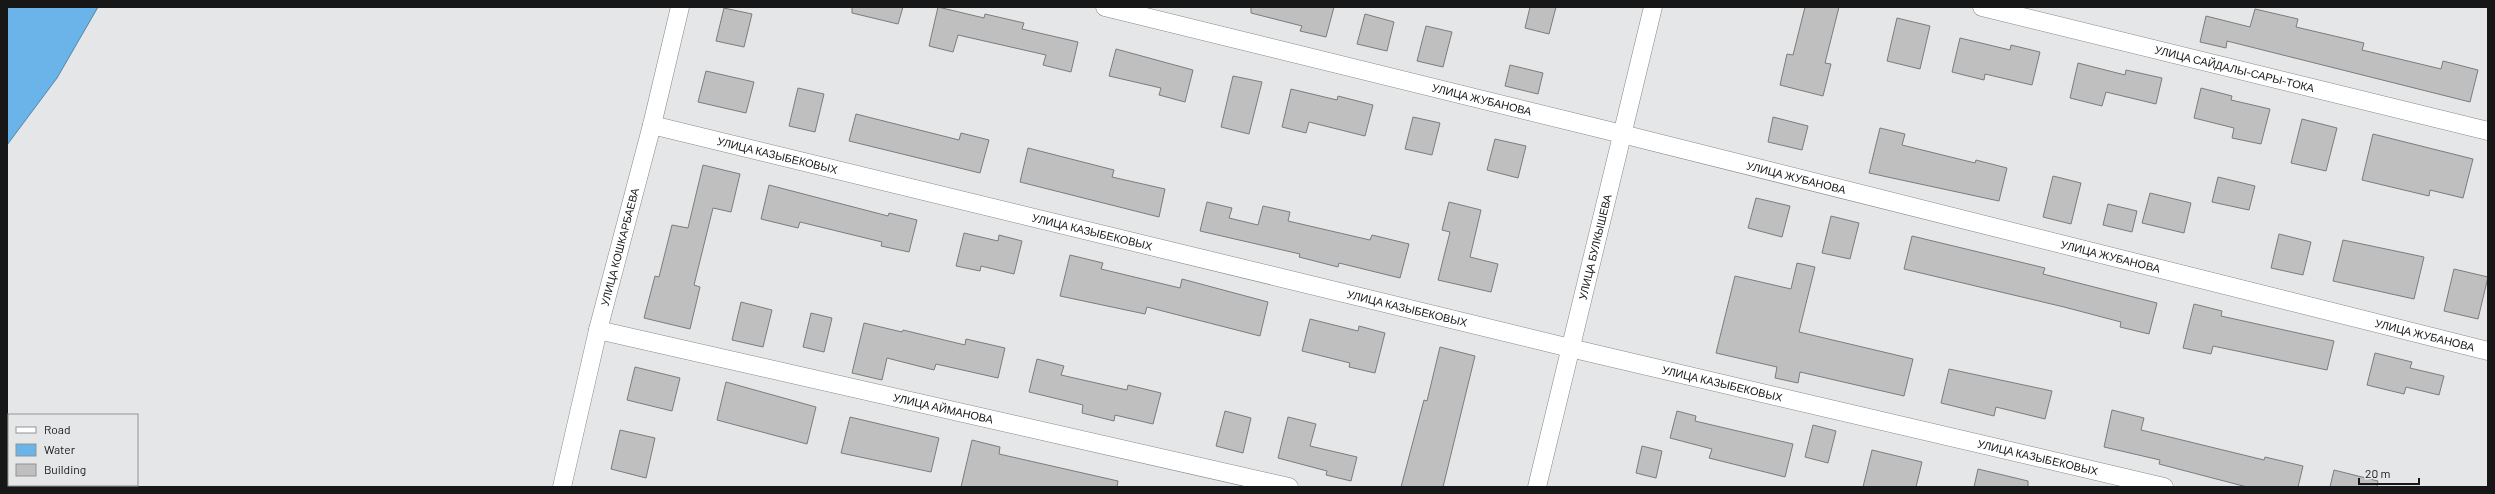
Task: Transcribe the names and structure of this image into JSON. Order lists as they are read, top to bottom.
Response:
{
  "streets": {
    "street": [
      "УЛИЦА САЙДАЛЫ-САРЫ-ТОКА",
      "УЛИЦА ЖУБАНОВА",
      "УЛИЦА КАЗЫБЕКОВЫХ",
      "УЛИЦА КОШКАРБАЕВА",
      "УЛИЦА БУЛКЫШЕВА",
      "УЛИЦА АЙМАНОВА"
    ]
  },
  "crossings": [
    ["УЛИЦА ЖУБАНОВА", "УЛИЦА БУЛКЫШЕВА"],
    ["УЛИЦА КАЗЫБЕКОВЫХ", "УЛИЦА КОШКАРБАЕВА"],
    ["УЛИЦА КАЗЫБЕКОВЫХ", "УЛИЦА БУЛКЫШЕВА"],
    ["УЛИЦА КОШКАРБАЕВА", "УЛИЦА АЙМАНОВА"]
  ],
  "legend": ["Road", "Water", "Building"],
  "scale_bar": "20 m"
}
